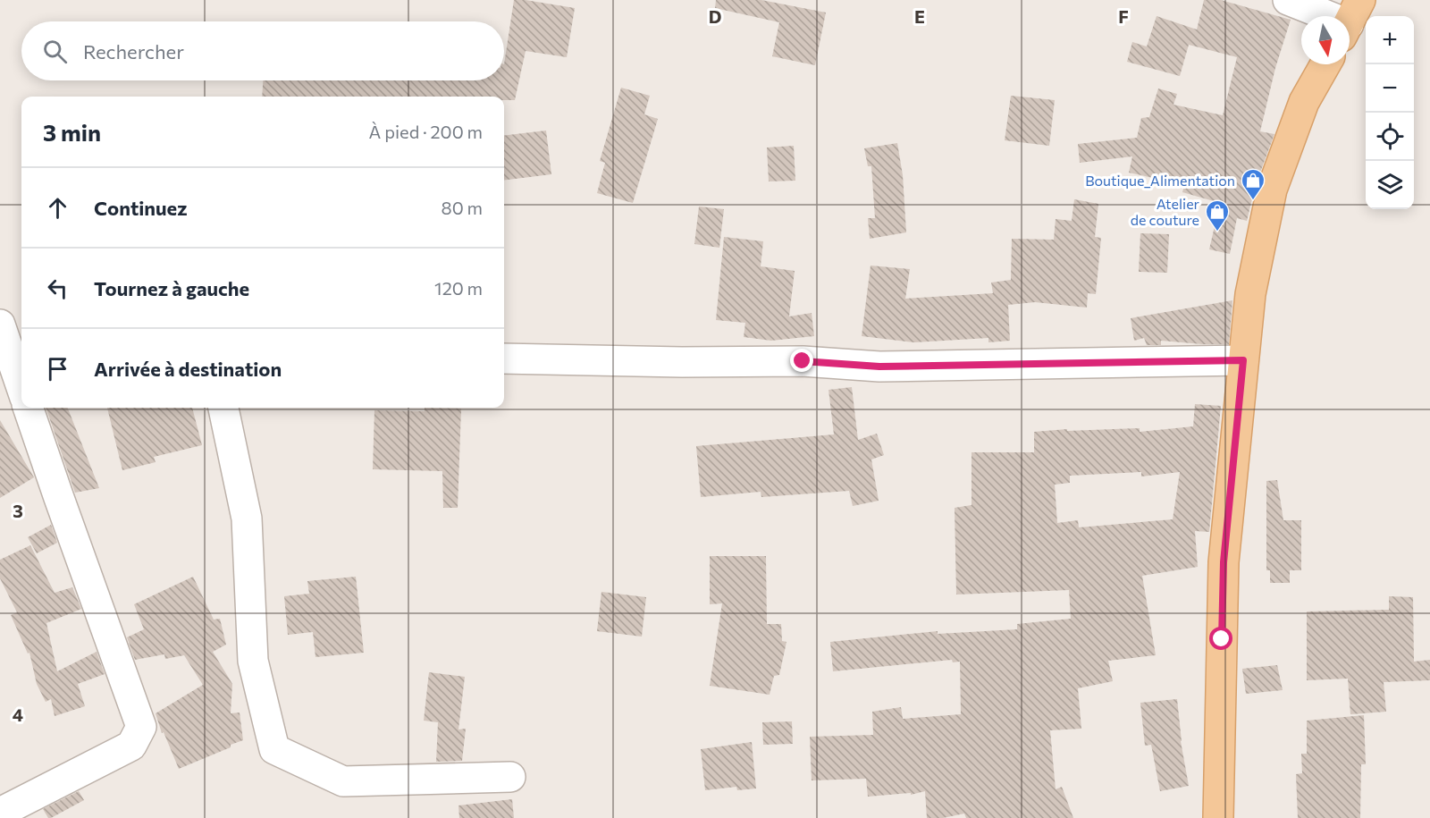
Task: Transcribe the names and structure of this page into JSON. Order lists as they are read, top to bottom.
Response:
{
  "places": {
    "shop": ["Boutique_Alimentation", "Atelier de couture"]
  },
  "north": "bottom",
  "page": {
    "map_buttons": ["+", "−"],
    "search": "Rechercher",
    "heading": ["3 min", "À pied · 200 m"],
    "list": [
      ["Continuez", "80 m"],
      ["Tournez à gauche", "120 m"],
      "Arrivée à destination"
    ]
  },
  "grid": {
    "columns": ["D", "E", "F"],
    "rows": ["3", "4"]
  }
}
